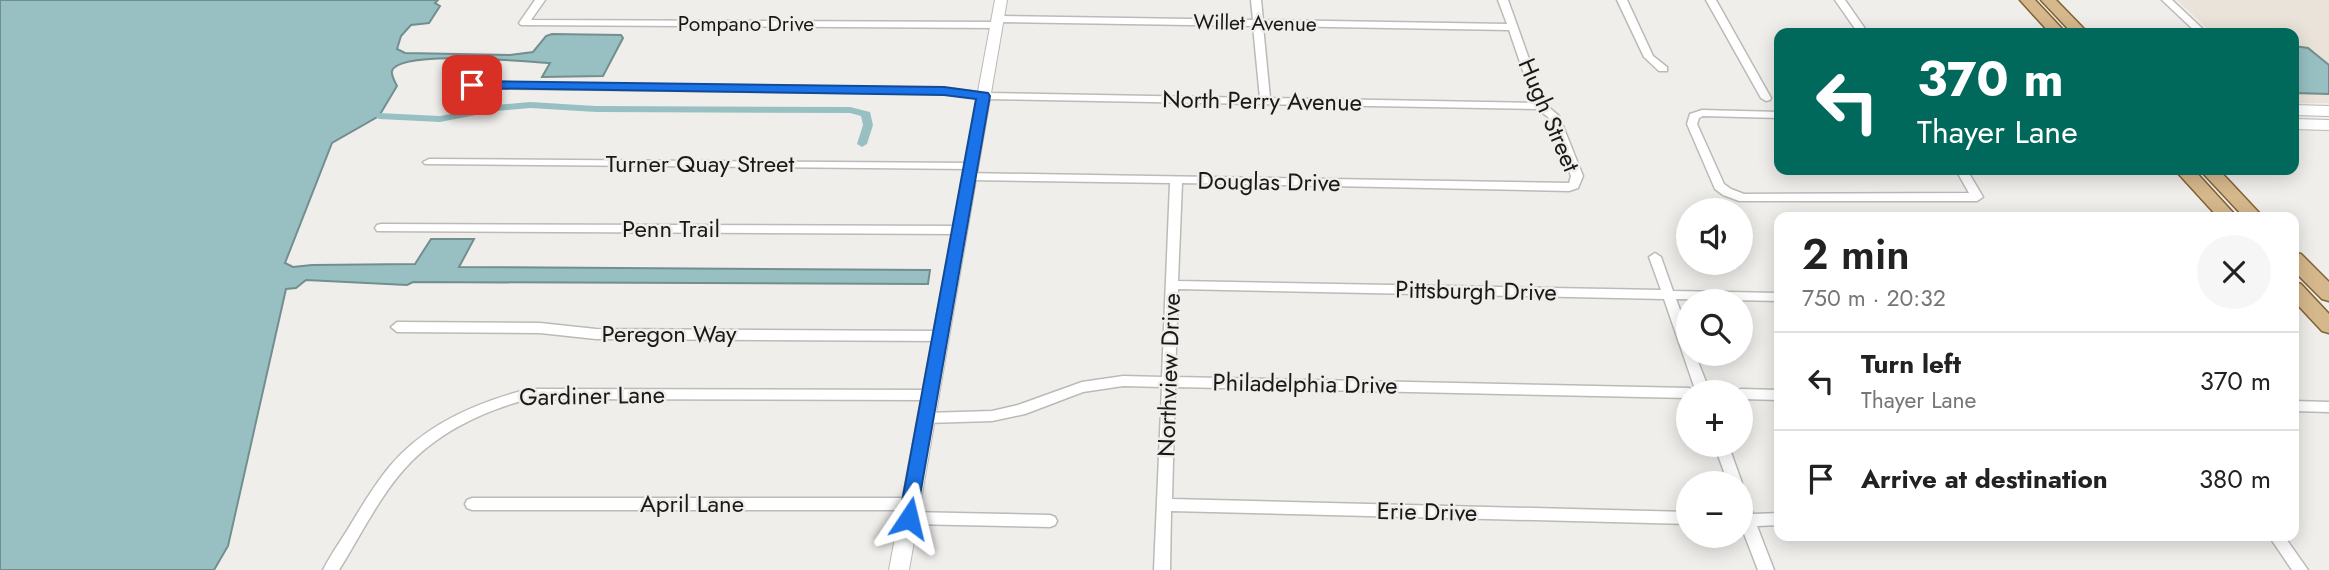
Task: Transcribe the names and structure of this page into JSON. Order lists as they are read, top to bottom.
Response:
{
  "streets": {
    "street": [
      "Willet Avenue",
      "Pompano Drive",
      "North Perry Avenue",
      "Hugh Street",
      "Turner Quay Street",
      "Douglas Drive",
      "Penn Trail",
      "Pittsburgh Drive",
      "Peregon Way",
      "Northview Drive",
      "Philadelphia Drive",
      "Gardiner Lane",
      "April Lane",
      "Erie Drive"
    ]
  },
  "crossings": [
    ["Willet Avenue", "Pompano Drive"],
    ["Willet Avenue", "Hugh Street"],
    ["North Perry Avenue", "Hugh Street"],
    ["Hugh Street", "Douglas Drive"],
    ["Turner Quay Street", "Douglas Drive"],
    ["Douglas Drive", "Northview Drive"],
    ["Pittsburgh Drive", "Northview Drive"],
    ["Northview Drive", "Philadelphia Drive"],
    ["Northview Drive", "Erie Drive"]
  ],
  "page": {
    "turn": ["370 m", "Thayer Lane"],
    "map_buttons": ["+", "−"],
    "heading": ["2 min", "750 m · 20:32"],
    "list": [
      {
        "name": "Turn left",
        "note": "Thayer Lane",
        "value": "370 m"
      },
      {
        "name": "Arrive at destination",
        "value": "380 m"
      }
    ]
  }
}
